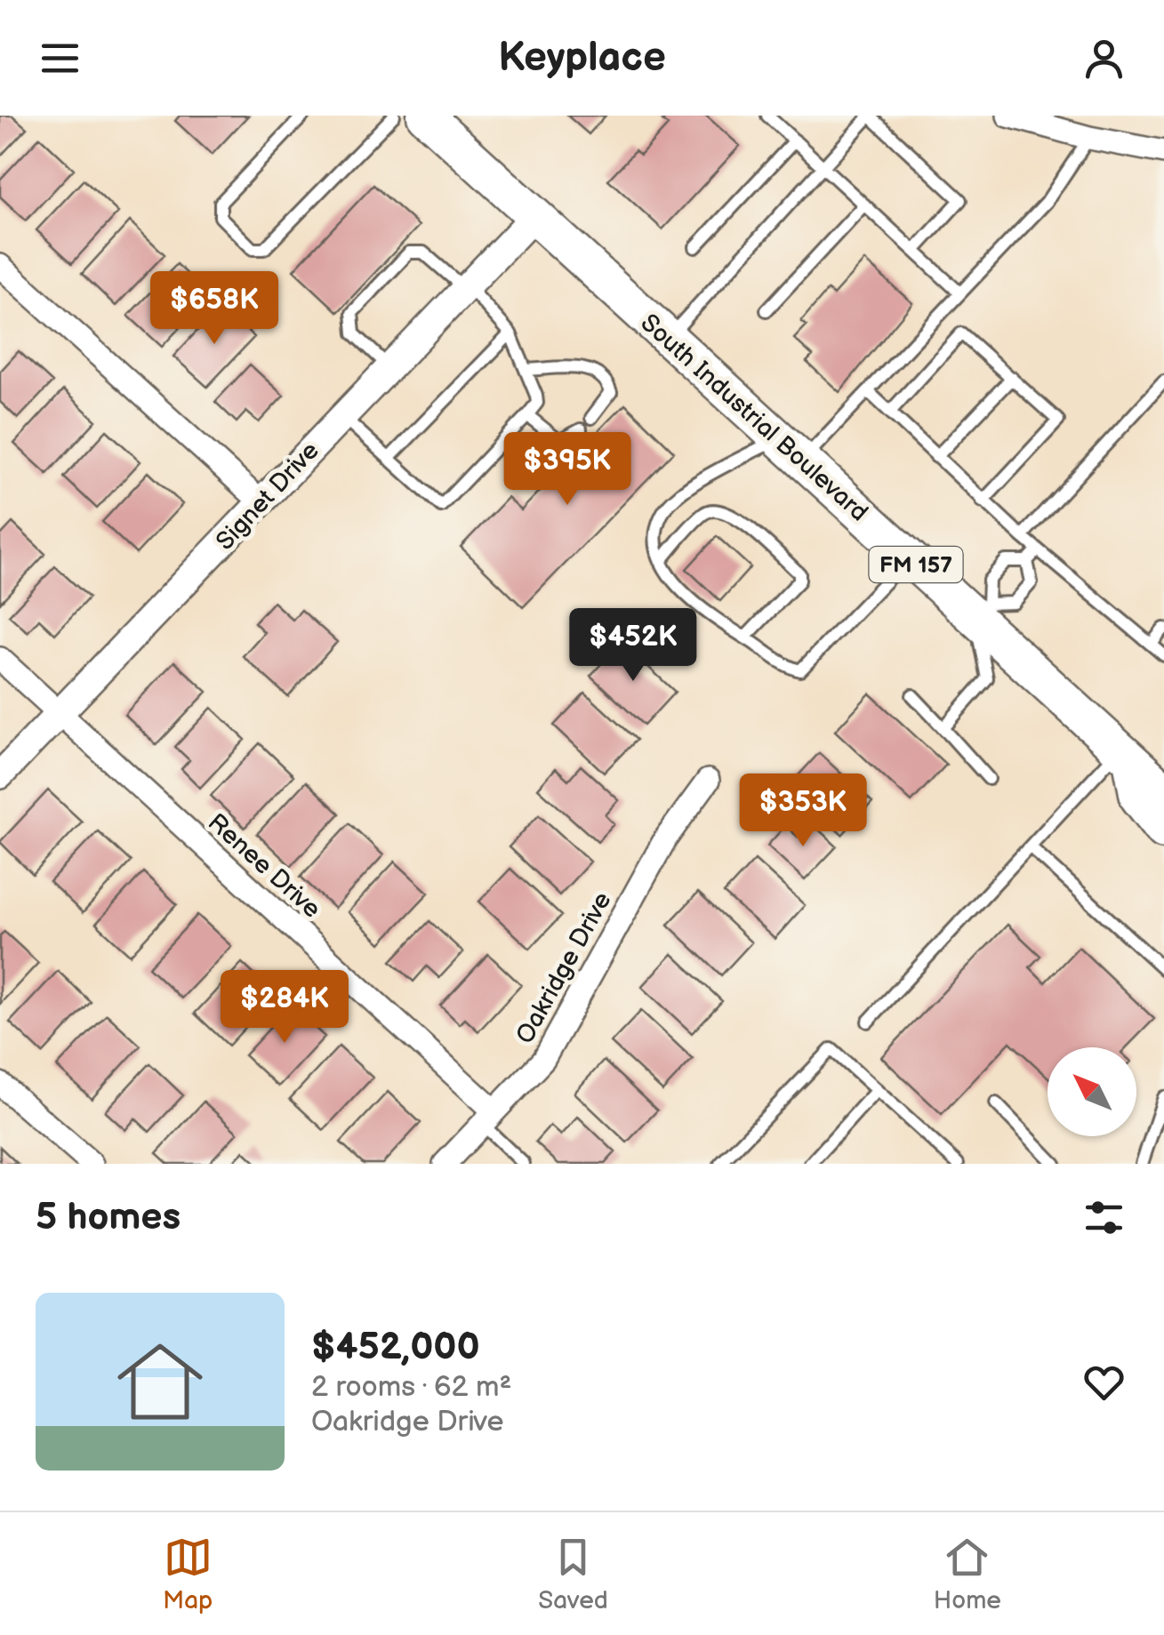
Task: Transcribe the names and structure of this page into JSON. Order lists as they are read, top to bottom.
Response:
{
  "streets": {
    "main road": ["South Industrial Boulevard", "FM 157"],
    "street": ["Signet Drive", "Renee Drive", "Oakridge Drive"]
  },
  "crossings": [
    ["South Industrial Boulevard", "Signet Drive"],
    ["Signet Drive", "Renee Drive"],
    ["Renee Drive", "Oakridge Drive"]
  ],
  "north": "top left",
  "page": {
    "header": "Keyplace",
    "price": [
      "$658K",
      "$395K",
      "$452K",
      "$353K",
      "$284K"
    ],
    "heading": "5 homes",
    "list": [
      {
        "name": "$452,000",
        "note": "2 rooms · 62 m² · Oakridge Drive"
      }
    ],
    "tabs": ["Map", "Saved", "Home"]
  }
}
